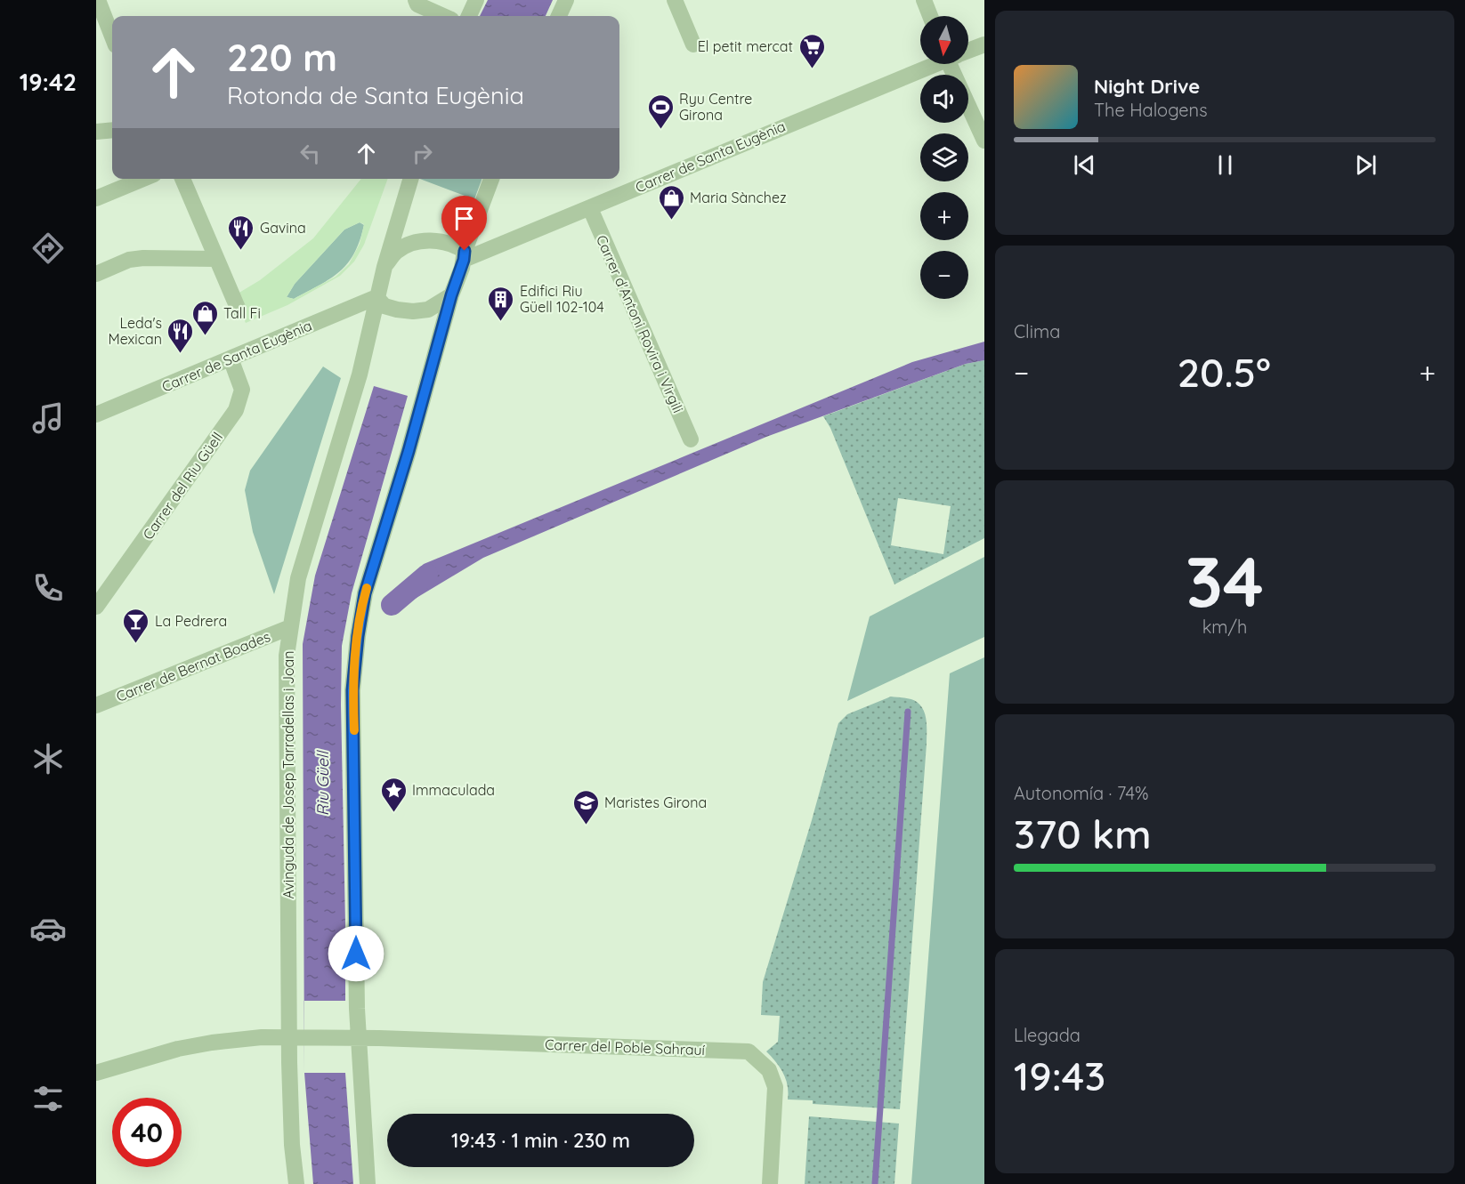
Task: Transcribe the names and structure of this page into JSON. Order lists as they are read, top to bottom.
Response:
{
  "streets": {
    "street": [
      "Carrer de Santa Eugènia",
      "Carrer d'Antoni Rovira i Virgili",
      "Carrer del Riu Güell",
      "Carrer de Bernat Boades",
      "Avinguda de Josep Tarradellas i Joan",
      "Carrer del Poble Sahrauí"
    ]
  },
  "crossings": [
    ["Carrer de Santa Eugènia", "Carrer d'Antoni Rovira i Virgili"],
    ["Carrer de Santa Eugènia", "Carrer del Riu Güell"],
    ["Carrer de Santa Eugènia", "Avinguda de Josep Tarradellas i Joan"],
    ["Carrer de Bernat Boades", "Avinguda de Josep Tarradellas i Joan"],
    ["Avinguda de Josep Tarradellas i Joan", "Carrer del Poble Sahrauí"]
  ],
  "water": ["Riu Güell"],
  "places": {
    "supermarket": ["El petit mercat"],
    "sports": ["Ryu Centre Girona"],
    "shop": ["Maria Sànchez", "Tall Fi"],
    "restaurant": ["Gavina", "Leda's Mexican"],
    "building": ["Edifici Riu Güell 102-104"],
    "bar": ["La Pedrera"],
    "place": ["Immaculada"],
    "school or university": ["Maristes Girona"]
  },
  "north": "bottom",
  "page": {
    "tabs": "19:42",
    "map_buttons": ["+", "−"],
    "turn": ["220 m", "Rotonda de Santa Eugènia"],
    "song": ["Night Drive", "The Halogens"],
    "tile": [
      "Clima",
      ["34", "km/h"],
      ["Autonomía · 74%", "370 km"],
      ["Llegada", "19:43"]
    ],
    "heat": ["−", "20.5°", "+"],
    "limit": "40",
    "trip": "19:43 · 1 min · 230 m"
  }
}
